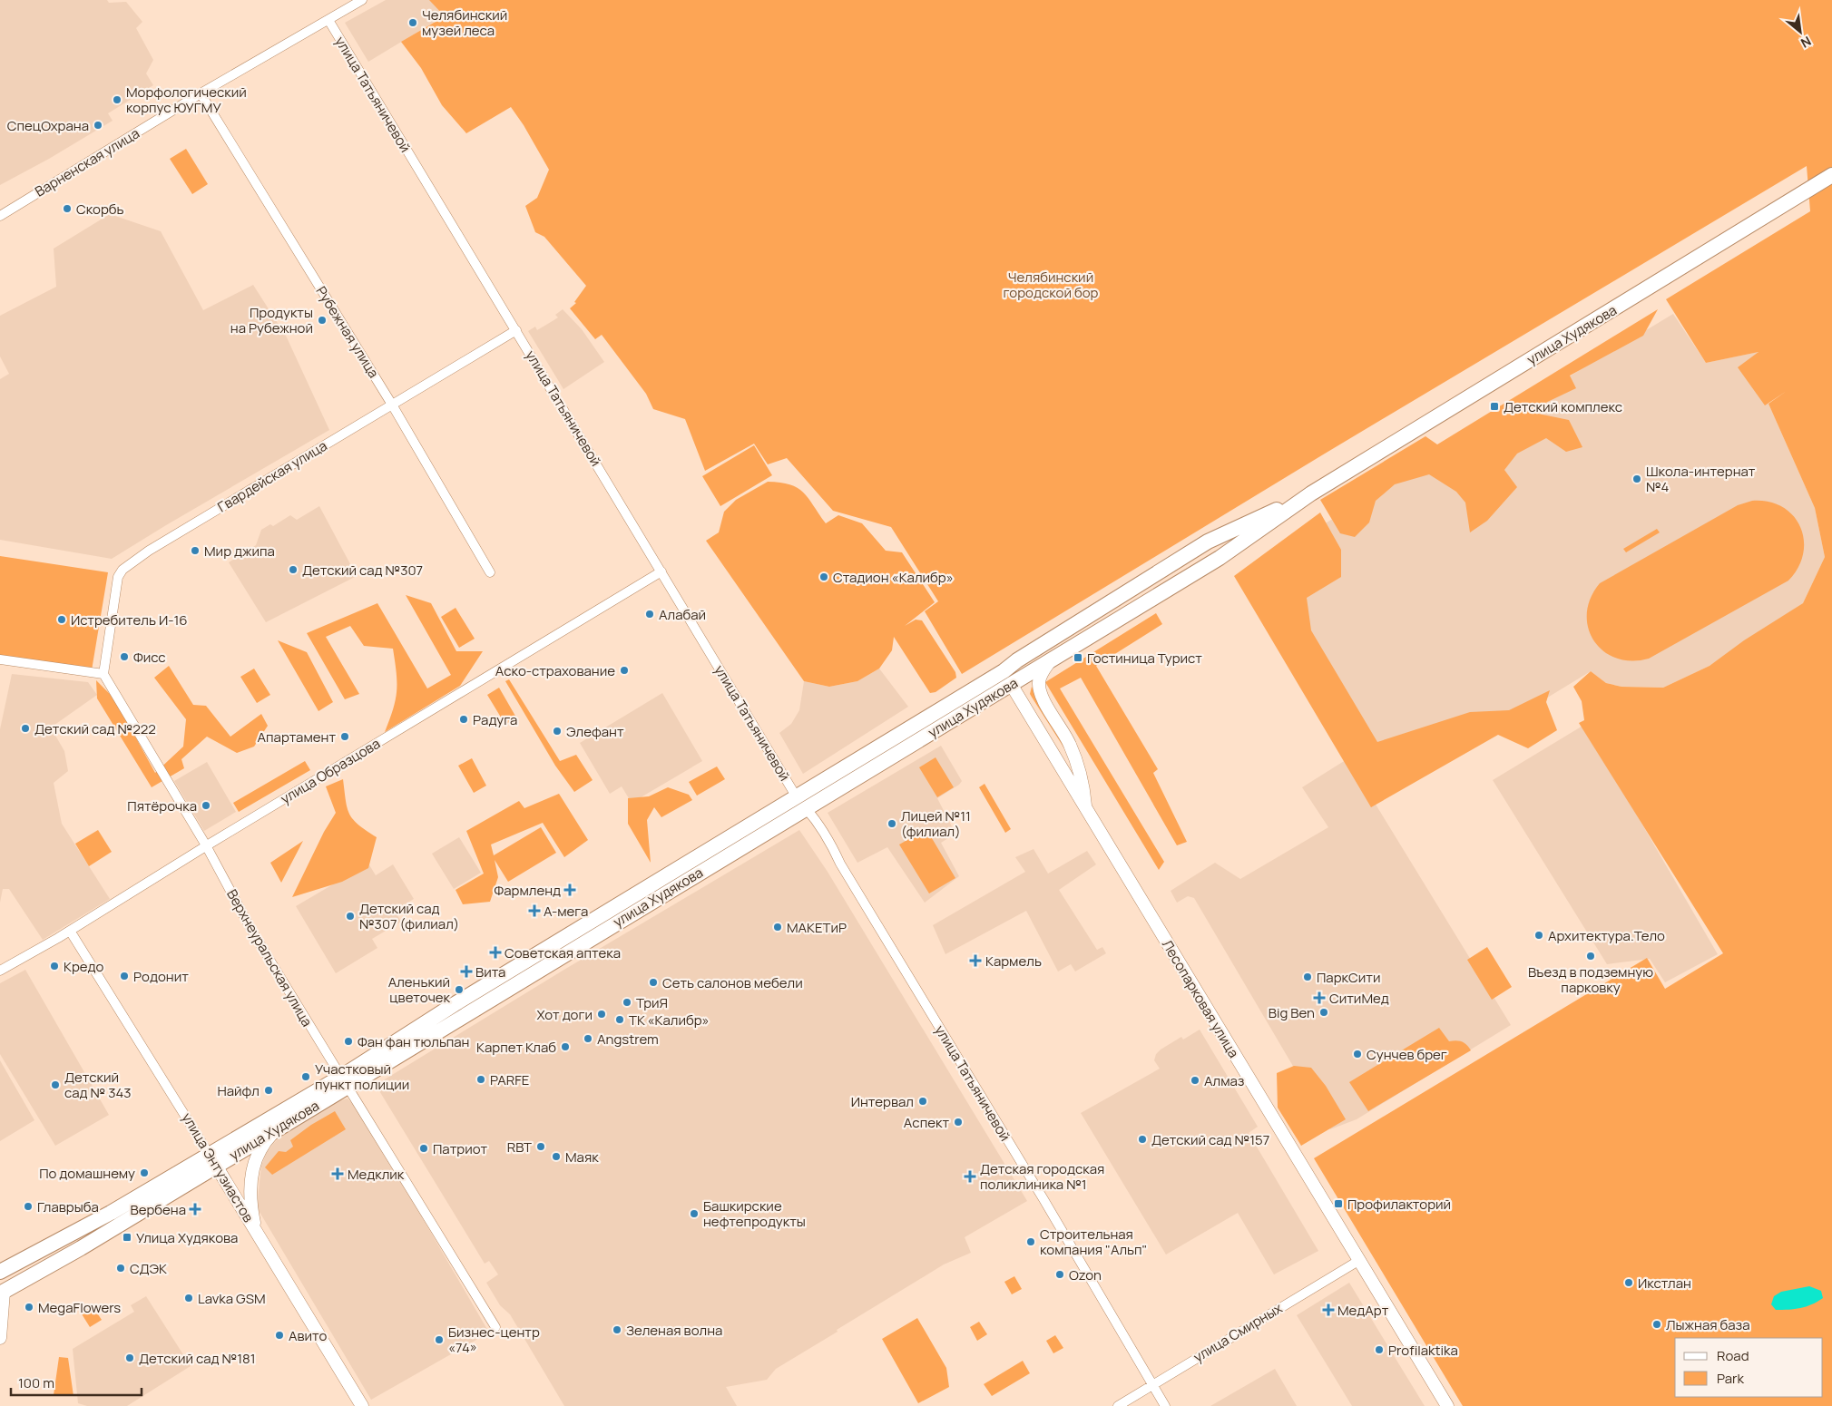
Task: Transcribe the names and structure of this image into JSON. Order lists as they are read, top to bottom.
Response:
{
  "streets": {
    "main road": ["улица Худякова", "Лесопарковая улица", "улица Энтузиастов"],
    "street": [
      "улица Татьяничевой",
      "Варненская улица",
      "Рубежная улица",
      "Гвардейская улица",
      "улица Образцова",
      "Верхнеуральская улица",
      "улица Смирных"
    ]
  },
  "crossings": [
    ["улица Татьяничевой", "Варненская улица"],
    ["улица Татьяничевой", "улица Худякова"],
    ["улица Татьяничевой", "Гвардейская улица"],
    ["улица Татьяничевой", "улица Образцова"],
    ["улица Татьяничевой", "улица Смирных"],
    ["Варненская улица", "Рубежная улица"],
    ["Рубежная улица", "Гвардейская улица"],
    ["улица Худякова", "Верхнеуральская улица"],
    ["улица Худякова", "Лесопарковая улица"],
    ["улица Худякова", "улица Энтузиастов"],
    ["Гвардейская улица", "Верхнеуральская улица"],
    ["улица Образцова", "Верхнеуральская улица"],
    ["улица Образцова", "улица Энтузиастов"],
    ["Лесопарковая улица", "улица Смирных"]
  ],
  "parks": ["Челябинский городской бор"],
  "places": {
    "other": [
      "Челябинский музей леса",
      "Морфологический корпус ЮУГМУ",
      "СпецОхрана",
      "Скорбь",
      "Продукты на Рубежной",
      "Школа-интернат №4",
      "Мир джипа",
      "Детский сад №307",
      "Стадион «Калибр»",
      "Алабай",
      "Истребитель И-16",
      "Фисс",
      "Аско-страхование",
      "Радуга",
      "Детский сад №222",
      "Элефант",
      "Апартамент",
      "Пятёрочка",
      "Лицей №11 (филиал)",
      "Детский сад №307 (филиал)",
      "МАКЕТиР",
      "Архитектура.Тело",
      "Въезд в подземную парковку",
      "Кредо",
      "Родонит",
      "ПаркСити",
      "Сеть салонов мебели",
      "Аленький цветочек",
      "ТриЯ",
      "Big Ben",
      "Хот доги",
      "ТК «Калибр»",
      "Angstrem",
      "Фан фан тюльпан",
      "Карпет Клаб",
      "Сунчев брег",
      "Участковый пункт полиции",
      "PARFE",
      "Алмаз",
      "Детский сад № 343",
      "Найфл",
      "Интервал",
      "Аспект",
      "Детский сад №157",
      "RBT",
      "Патриот",
      "Маяк",
      "По домашнему",
      "Главрыба",
      "Башкирские нефтепродукты",
      "Строительная компания \"Альп\"",
      "СДЭК",
      "Ozon",
      "Икстлан",
      "Lavka GSM",
      "MegaFlowers",
      "Лыжная база",
      "Зеленая волна",
      "Авито",
      "Бизнес-центр «74»",
      "Profilaktika",
      "Детский сад №181"
    ],
    "transit": [
      "Детский комплекс",
      "Гостиница Турист",
      "Профилакторий",
      "Улица Худякова"
    ],
    "health": [
      "Фармленд",
      "А-мега",
      "Советская аптека",
      "Кармель",
      "Вита",
      "СитиМед",
      "Медклик",
      "Детская городская поликлиника №1",
      "Вербена",
      "МедАрт"
    ]
  },
  "legend": ["Road", "Park"],
  "scale_bar": "100 m",
  "north": "bottom right"
}
